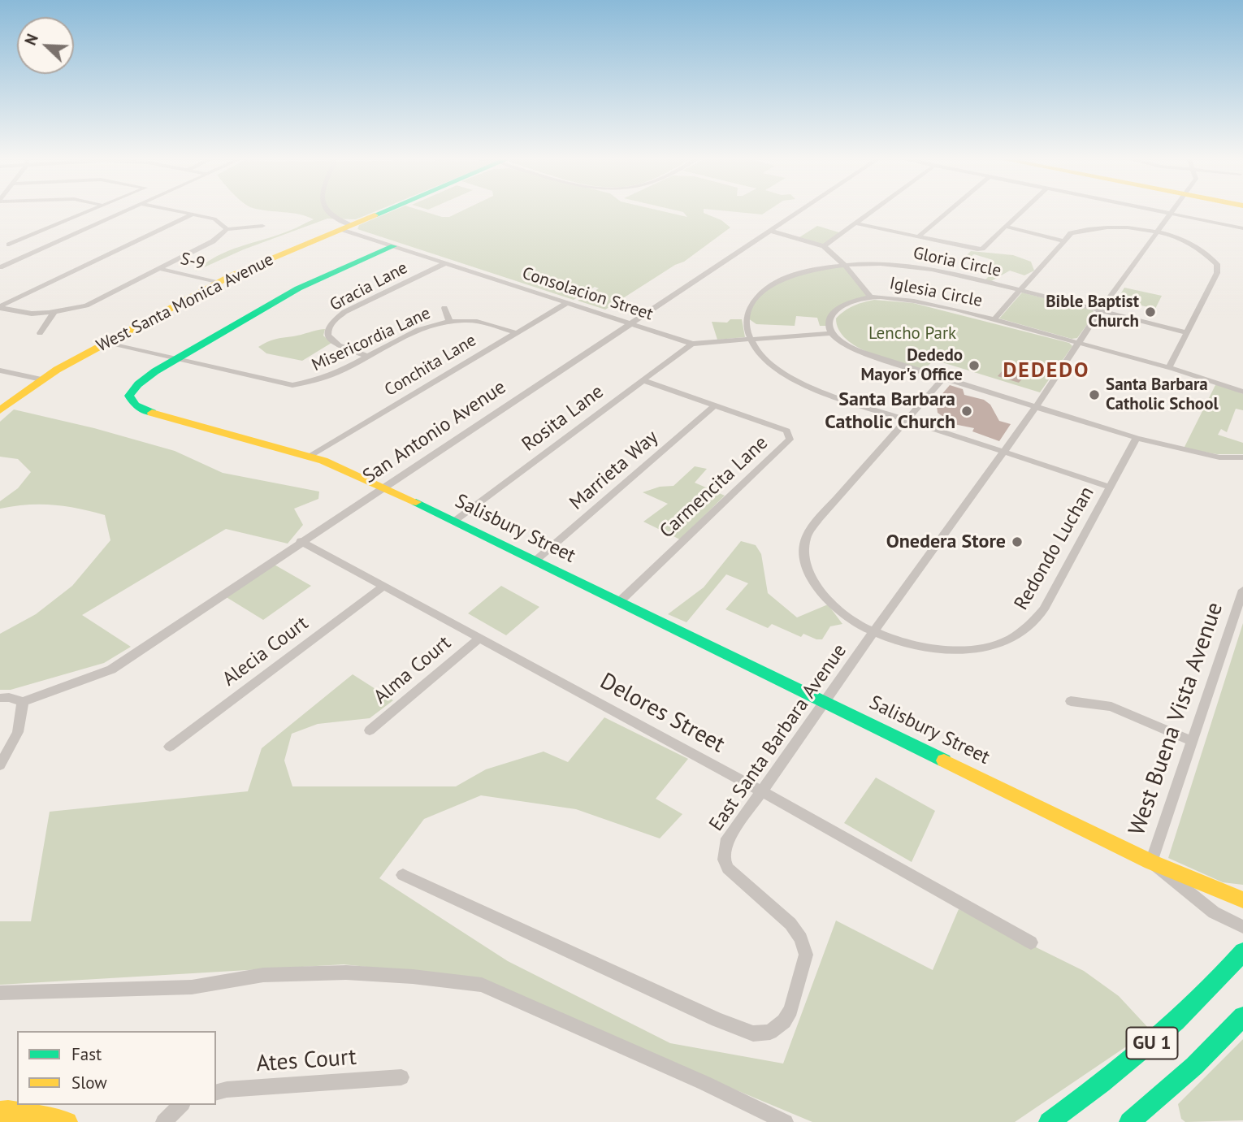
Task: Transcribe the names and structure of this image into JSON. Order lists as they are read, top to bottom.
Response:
{
  "streets": {
    "street": [
      "S-9",
      "Gloria Circle",
      "Gracia Lane",
      "Iglesia Circle",
      "Consolacion Street",
      "West Santa Monica Avenue",
      "Misericordia Lane",
      "Conchita Lane",
      "Rosita Lane",
      "San Antonio Avenue",
      "Marrieta Way",
      "Carmencita Lane",
      "Salisbury Street",
      "Redondo Luchan",
      "Alecia Court",
      "Alma Court",
      "Delores Street",
      "West Buena Vista Avenue",
      "East Santa Barbara Avenue",
      "GU 1",
      "Ates Court"
    ]
  },
  "crossings": [
    ["S-9", "West Santa Monica Avenue"],
    ["Gloria Circle", "Consolacion Street"],
    ["Gloria Circle", "East Santa Barbara Avenue"],
    ["Gracia Lane", "Consolacion Street"],
    ["Gracia Lane", "Misericordia Lane"],
    ["Iglesia Circle", "Consolacion Street"],
    ["Iglesia Circle", "East Santa Barbara Avenue"],
    ["Consolacion Street", "West Santa Monica Avenue"],
    ["Consolacion Street", "Conchita Lane"],
    ["Consolacion Street", "Rosita Lane"],
    ["Consolacion Street", "San Antonio Avenue"],
    ["Consolacion Street", "Salisbury Street"],
    ["West Santa Monica Avenue", "Misericordia Lane"],
    ["Misericordia Lane", "Conchita Lane"],
    ["Misericordia Lane", "Salisbury Street"],
    ["Conchita Lane", "Salisbury Street"],
    ["Rosita Lane", "Carmencita Lane"],
    ["Rosita Lane", "Salisbury Street"],
    ["San Antonio Avenue", "Salisbury Street"],
    ["San Antonio Avenue", "Delores Street"],
    ["Marrieta Way", "Carmencita Lane"],
    ["Marrieta Way", "Salisbury Street"],
    ["Carmencita Lane", "Salisbury Street"],
    ["Salisbury Street", "West Buena Vista Avenue"],
    ["Salisbury Street", "East Santa Barbara Avenue"],
    ["Redondo Luchan", "East Santa Barbara Avenue"],
    ["Alecia Court", "Delores Street"],
    ["Alma Court", "Delores Street"],
    ["Delores Street", "East Santa Barbara Avenue"]
  ],
  "districts": ["DEDEDO"],
  "parks": ["Lencho Park"],
  "places": [
    "Bible Baptist Church",
    "Dededo Mayor's Office",
    "Santa Barbara Catholic School",
    "Santa Barbara Catholic Church",
    "Onedera Store"
  ],
  "legend": ["Fast", "Slow"],
  "north": "top left"
}
